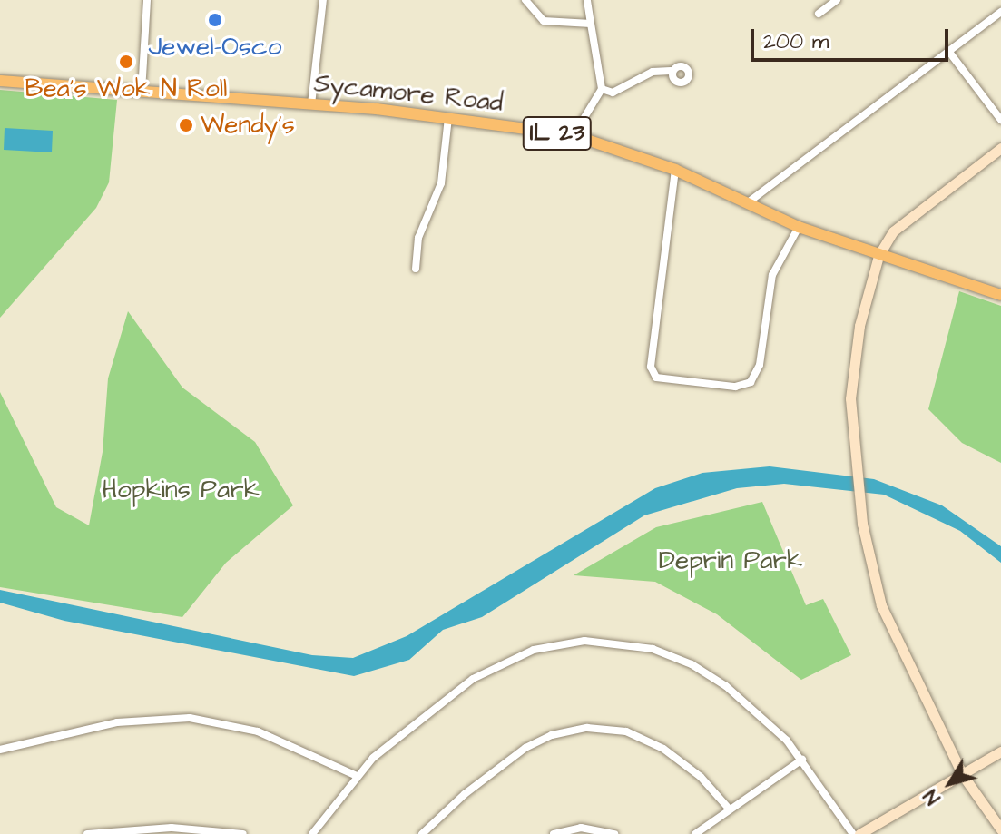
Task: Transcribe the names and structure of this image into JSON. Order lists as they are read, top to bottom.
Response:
{
  "streets": {
    "main road": ["Sycamore Road", "IL 23"]
  },
  "parks": ["Hopkins Park", "Deprin Park"],
  "places": ["Jewel-Osco", "Bea's Wok N Roll", "Wendy's"],
  "scale_bar": "200 m",
  "north": "bottom left"
}
